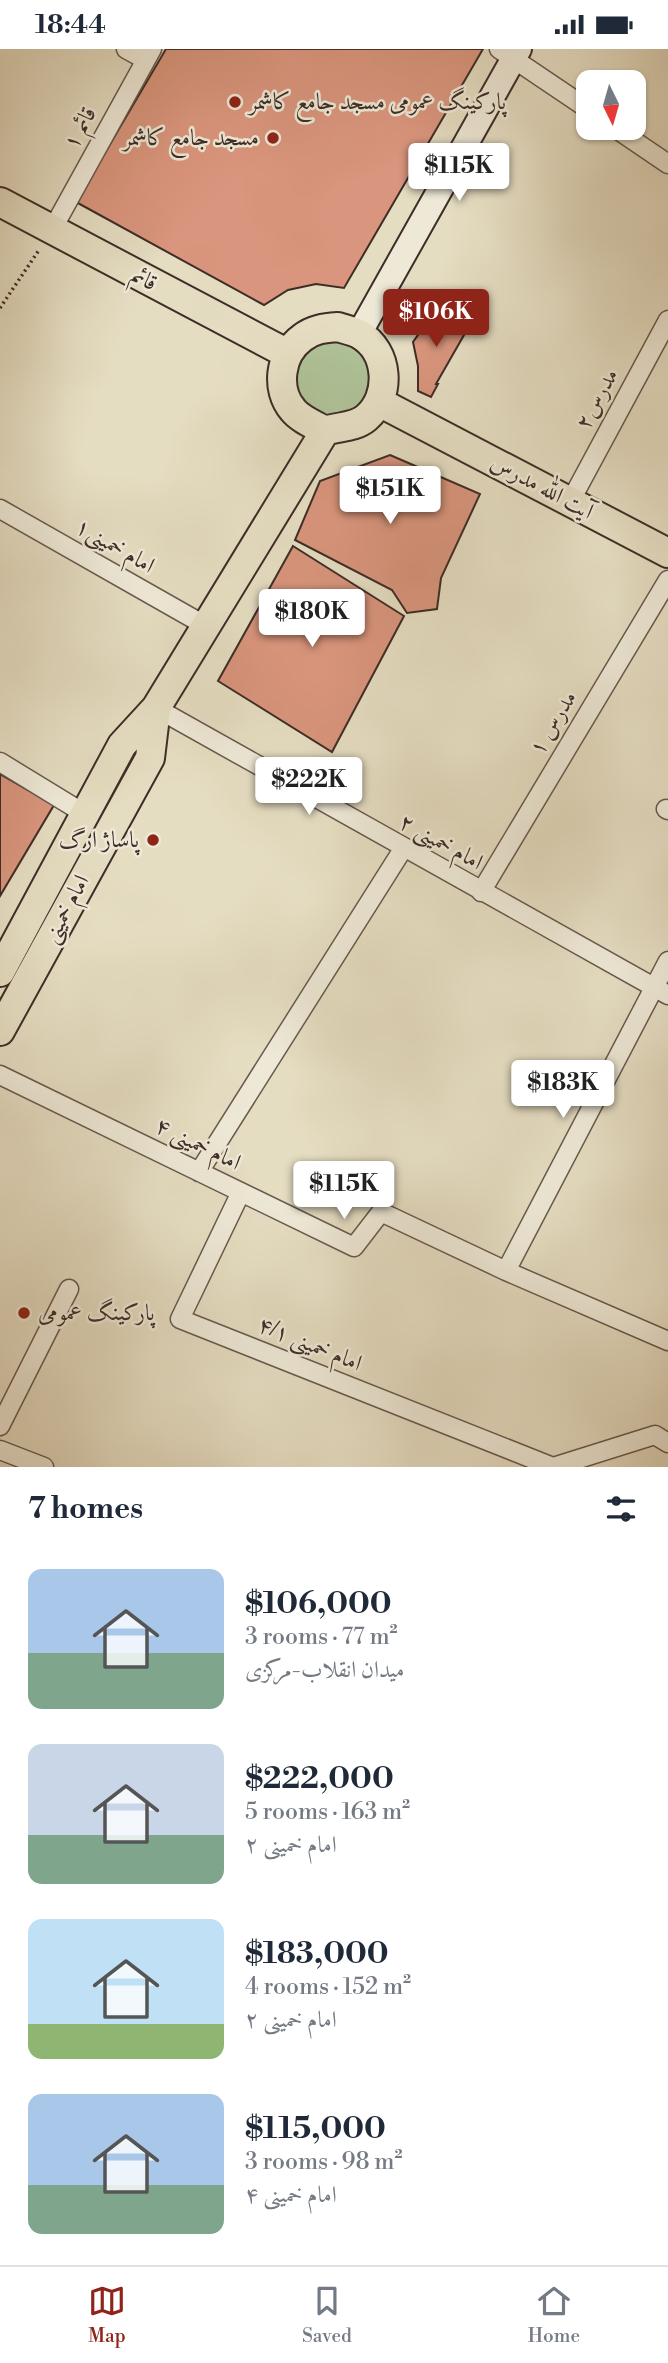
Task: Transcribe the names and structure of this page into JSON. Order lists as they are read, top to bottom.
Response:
{
  "streets": {
    "main road": ["قائم", "آیت الله مدرس", "امام خمینی"],
    "street": [
      "قائم ۱",
      "مدرس۲",
      "امام خمینی۱",
      "مدرس ۱",
      "امام خمینی ۲",
      "امام خمینی ۴",
      "امام خمینی ۴/۱"
    ]
  },
  "crossings": [
    ["قائم ۱", "قائم"],
    ["قائم", "آیت الله مدرس"],
    ["قائم", "امام خمینی"],
    ["مدرس۲", "آیت الله مدرس"],
    ["آیت الله مدرس", "امام خمینی"],
    ["امام خمینی۱", "امام خمینی"],
    ["مدرس ۱", "امام خمینی ۲"],
    ["امام خمینی ۲", "امام خمینی"],
    ["امام خمینی ۴", "امام خمینی ۴/۱"]
  ],
  "places": [
    "پارکینگ عمومی مسجد جامع کاشمر",
    "مسجد جامع کاشمر",
    "پاساژ ارگ",
    "پارکینگ عمومی"
  ],
  "north": "bottom",
  "page": {
    "status": "18:44",
    "price": [
      "$115K",
      "$106K",
      "$151K",
      "$180K",
      "$222K",
      "$183K",
      "$115K"
    ],
    "heading": "7 homes",
    "list": [
      {
        "name": "$106,000",
        "note": "3 rooms · 77 m² · میدان انقلاب-مرکزی"
      },
      {
        "name": "$222,000",
        "note": "5 rooms · 163 m² · امام خمینی ۲"
      },
      {
        "name": "$183,000",
        "note": "4 rooms · 152 m² · امام خمینی ۲"
      },
      {
        "name": "$115,000",
        "note": "3 rooms · 98 m² · امام خمینی ۴"
      }
    ],
    "tabs": ["Map", "Saved", "Home"]
  }
}
